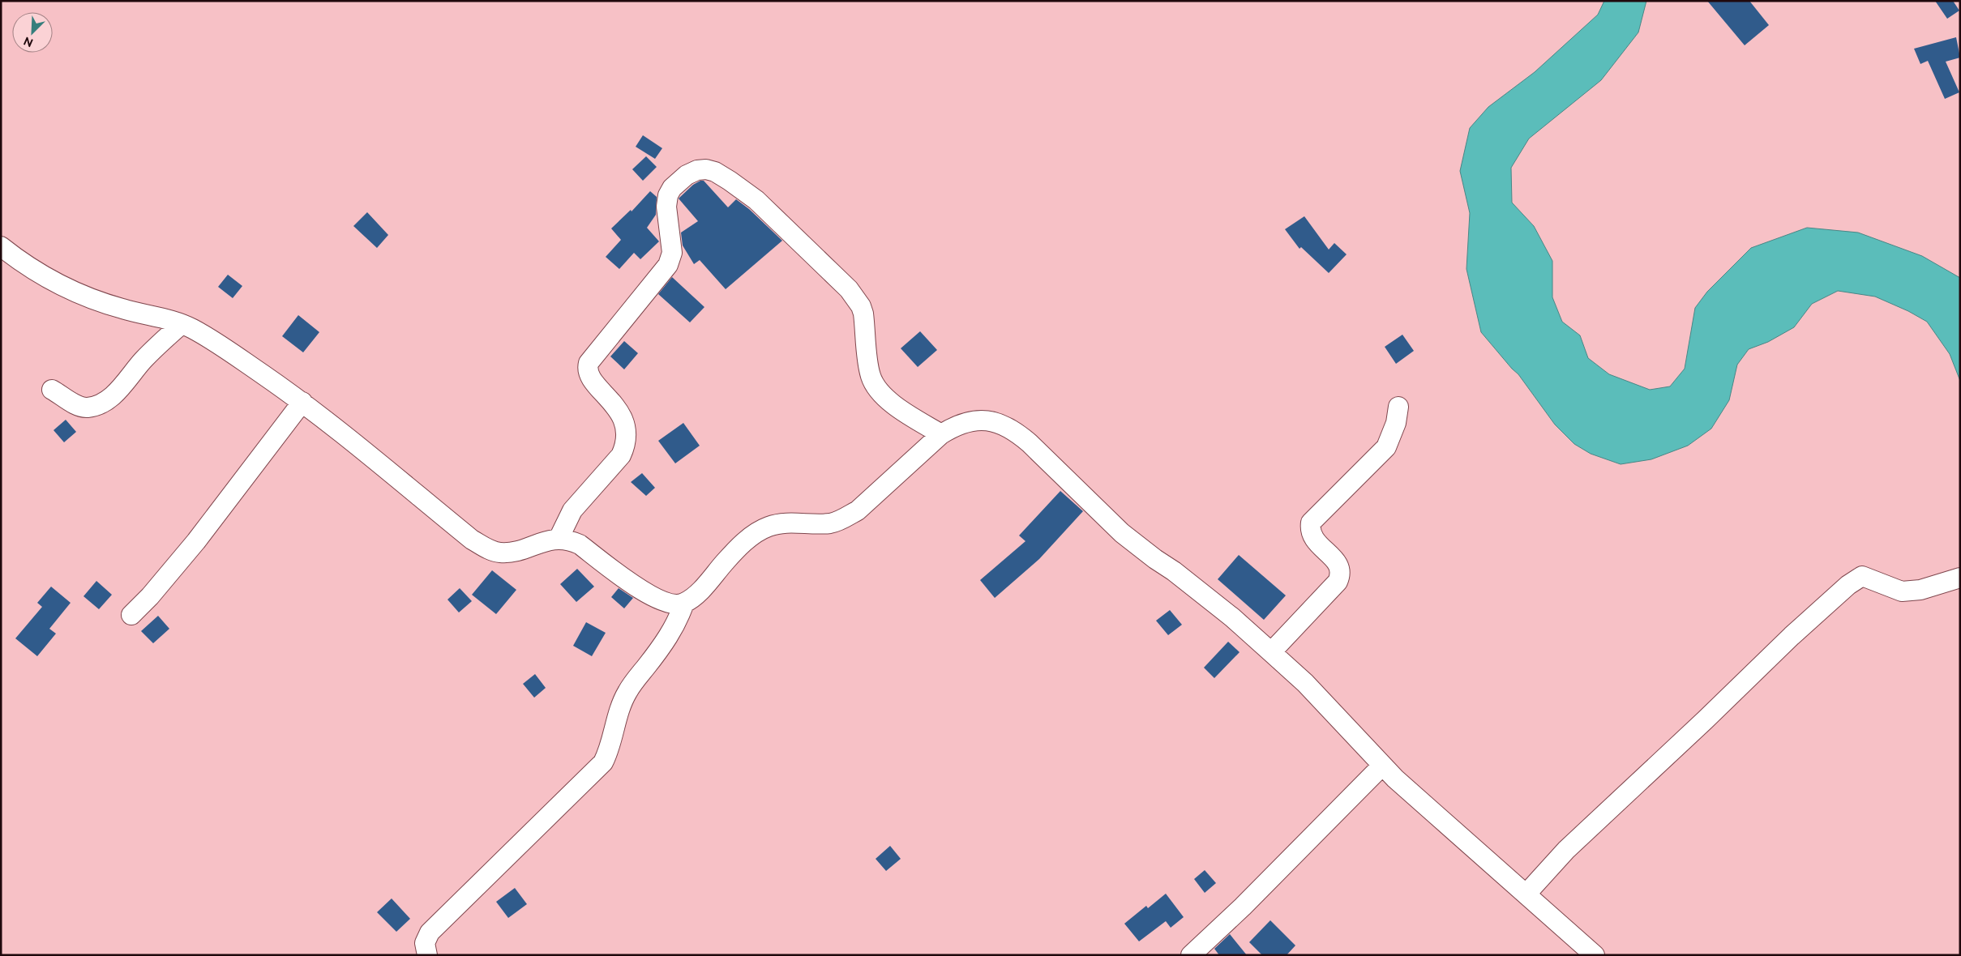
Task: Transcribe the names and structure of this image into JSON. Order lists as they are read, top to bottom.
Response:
{
  "north": "bottom left"
}
